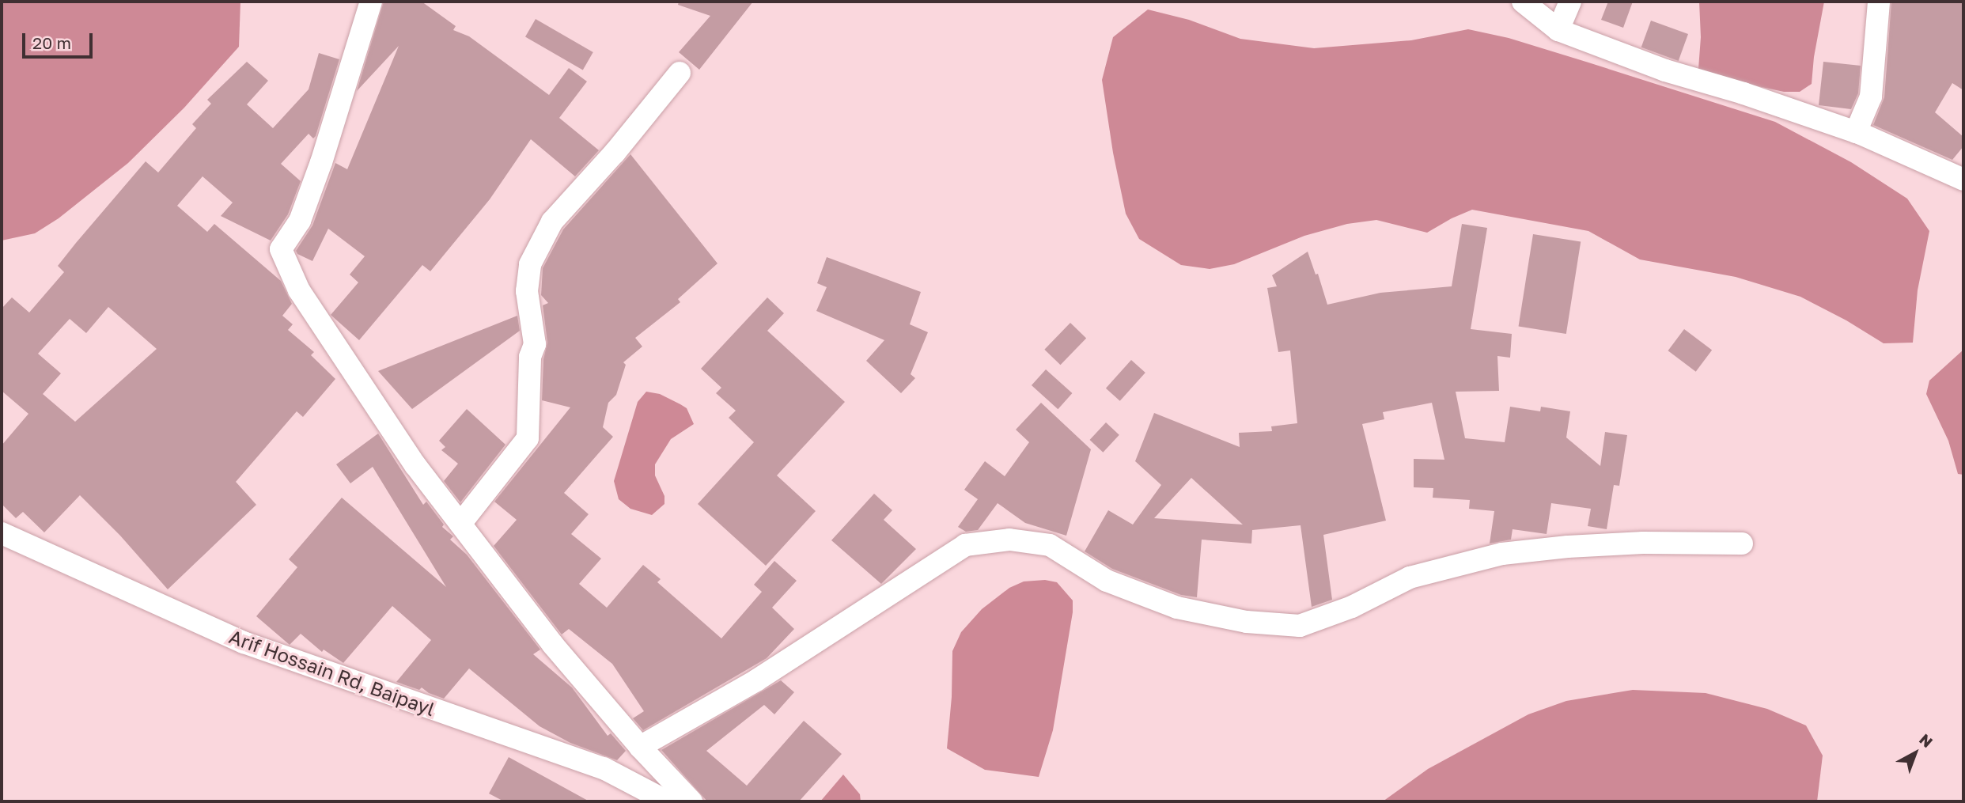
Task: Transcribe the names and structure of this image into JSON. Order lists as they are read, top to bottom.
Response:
{
  "streets": {
    "street": ["Arif Hossain Rd, Baipayl"]
  },
  "scale_bar": "20 m",
  "north": "top right"
}
